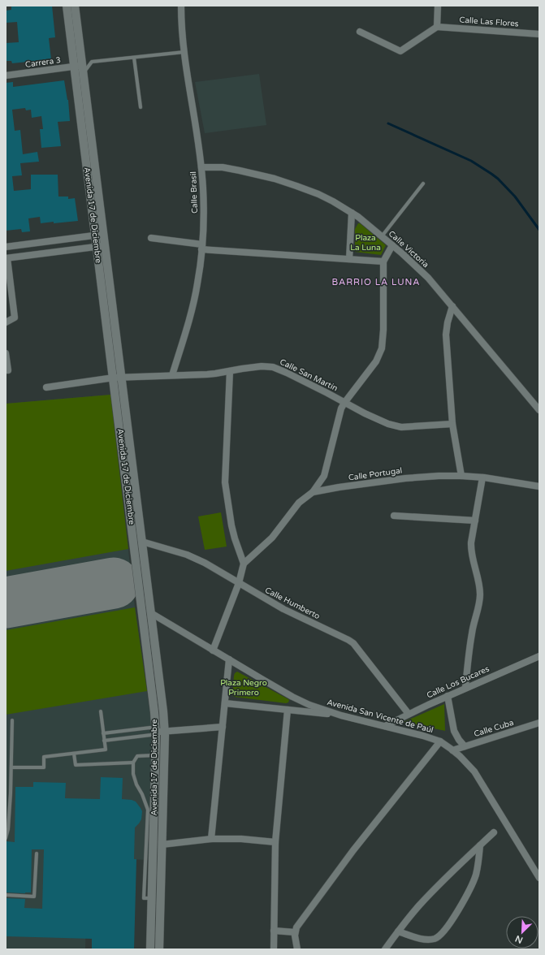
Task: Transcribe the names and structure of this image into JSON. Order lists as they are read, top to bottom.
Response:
{
  "streets": {
    "street": [
      "Calle Las Flores",
      "Carrera 3",
      "Calle Brasil",
      "Avenida 17 de Diciembre",
      "Calle Victoria",
      "Calle San Martín",
      "Calle Portugal",
      "Calle Humberto",
      "Calle Los Bucares",
      "Avenida San Vicente de Paúl",
      "Calle Cuba"
    ]
  },
  "crossings": [
    ["Carrera 3", "Avenida 17 de Diciembre"],
    ["Calle Brasil", "Calle Victoria"],
    ["Calle Brasil", "Calle San Martín"],
    ["Avenida 17 de Diciembre", "Calle San Martín"],
    ["Avenida 17 de Diciembre", "Calle Humberto"],
    ["Avenida 17 de Diciembre", "Avenida San Vicente de Paúl"],
    ["Calle Humberto", "Calle Los Bucares"],
    ["Calle Los Bucares", "Avenida San Vicente de Paúl"],
    ["Avenida San Vicente de Paúl", "Calle Cuba"]
  ],
  "districts": ["BARRIO LA LUNA"],
  "parks": ["Plaza La Luna", "Plaza Negro Primero"],
  "north": "bottom left"
}
